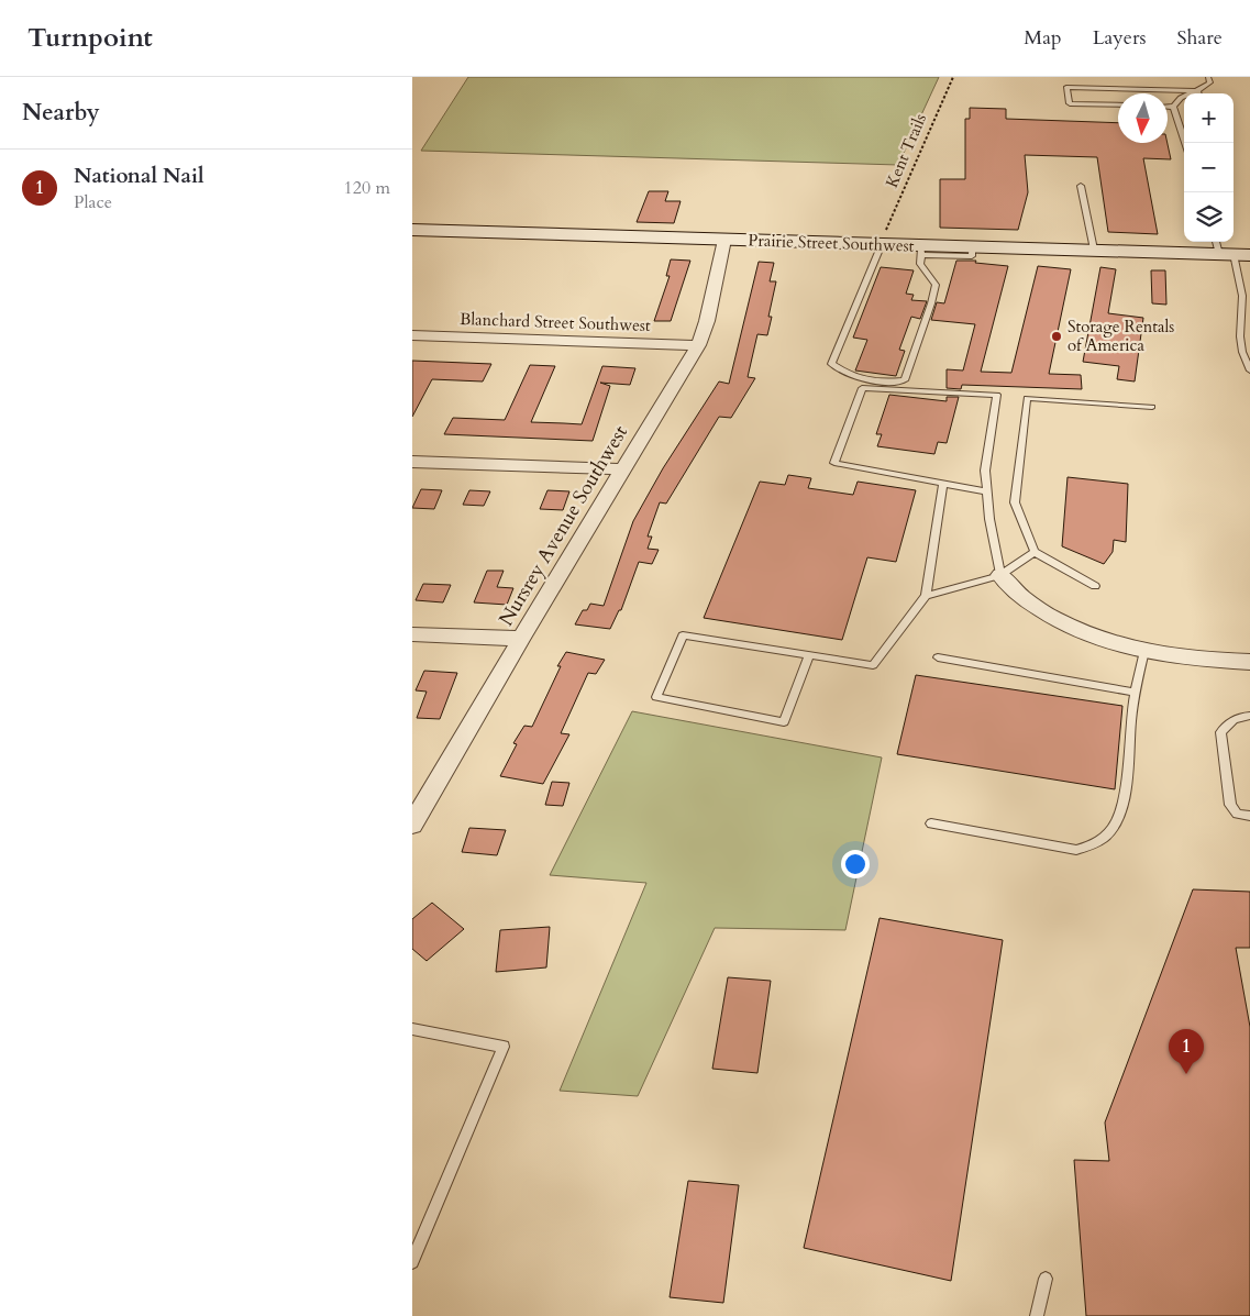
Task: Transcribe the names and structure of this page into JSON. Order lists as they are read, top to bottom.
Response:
{
  "streets": {
    "street": ["Prairie Street Southwest", "Blanchard Street Southwest", "Nursrey Avenue Southwest"],
    "path": ["Kent Trails"]
  },
  "crossings": [
    ["Kent Trails", "Prairie Street Southwest"],
    ["Prairie Street Southwest", "Nursrey Avenue Southwest"],
    ["Blanchard Street Southwest", "Nursrey Avenue Southwest"]
  ],
  "places": ["Storage Rentals of America"],
  "north": "bottom",
  "page": {
    "header": "Turnpoint",
    "nav": ["Map", "Layers", "Share"],
    "heading": "Nearby",
    "map_buttons": ["+", "−"],
    "list": [
      {
        "mark": "1",
        "name": "National Nail",
        "note": "Place",
        "value": "120 m"
      }
    ],
    "pins": "1"
  }
}
